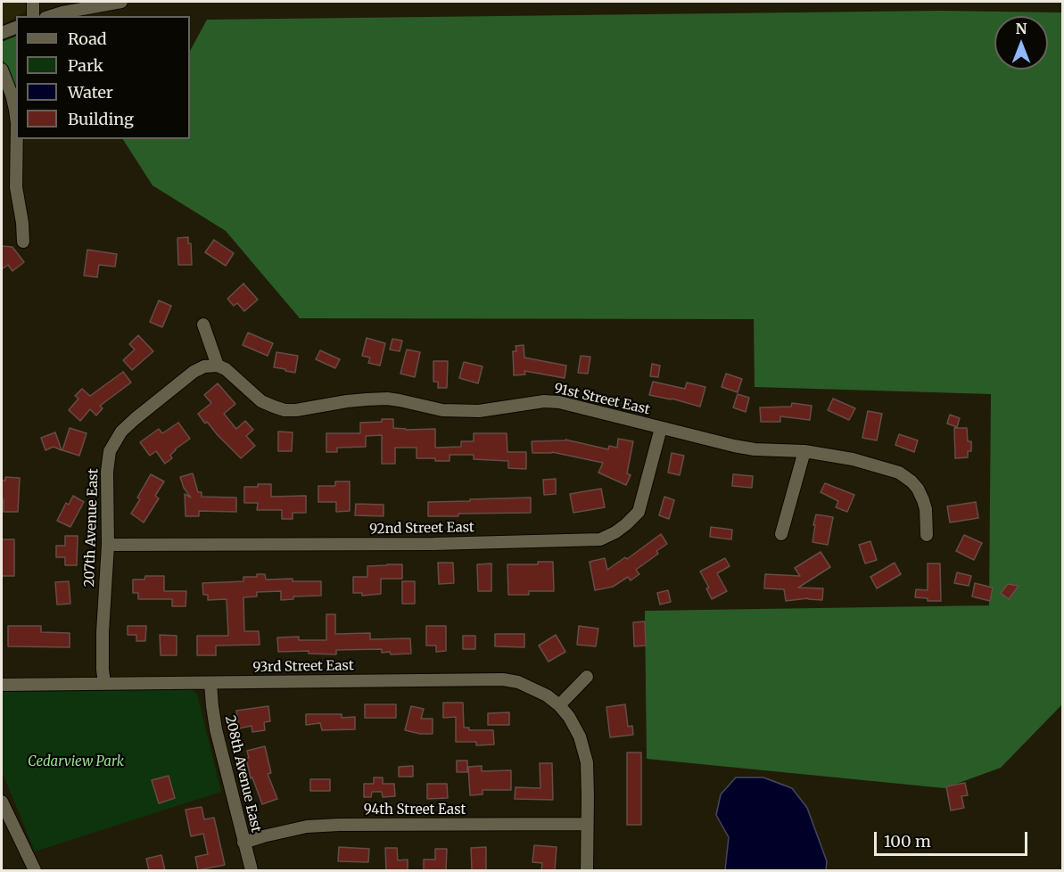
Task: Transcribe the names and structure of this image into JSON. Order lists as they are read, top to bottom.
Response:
{
  "streets": {
    "street": [
      "91st Street East",
      "207th Avenue East",
      "92nd Street East",
      "93rd Street East",
      "208th Avenue East",
      "94th Street East"
    ]
  },
  "crossings": [
    ["91st Street East", "207th Avenue East"],
    ["91st Street East", "92nd Street East"],
    ["207th Avenue East", "92nd Street East"],
    ["207th Avenue East", "93rd Street East"],
    ["93rd Street East", "208th Avenue East"],
    ["208th Avenue East", "94th Street East"]
  ],
  "parks": ["Cedarview Park"],
  "legend": [
    "Road",
    "Park",
    "Water",
    "Building"
  ],
  "scale_bar": "100 m",
  "north": "top"
}
